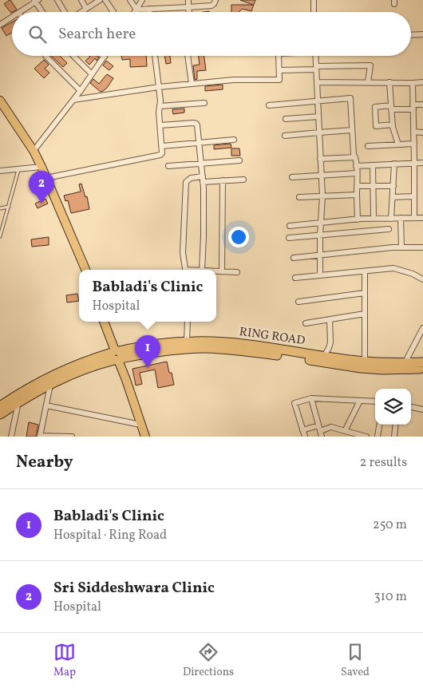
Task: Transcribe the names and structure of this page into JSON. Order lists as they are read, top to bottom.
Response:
{
  "streets": {
    "highway": ["RING ROAD"]
  },
  "page": {
    "search": "Search here",
    "pins": ["2", "1"],
    "popup": ["Babladi's Clinic", "Hospital"],
    "heading": ["Nearby", "2 results"],
    "list": [
      {
        "mark": "1",
        "name": "Babladi's Clinic",
        "note": "Hospital · Ring Road",
        "value": "250 m"
      },
      {
        "mark": "2",
        "name": "Sri Siddeshwara Clinic",
        "note": "Hospital",
        "value": "310 m"
      }
    ],
    "nav": ["Map", "Directions", "Saved"]
  }
}
